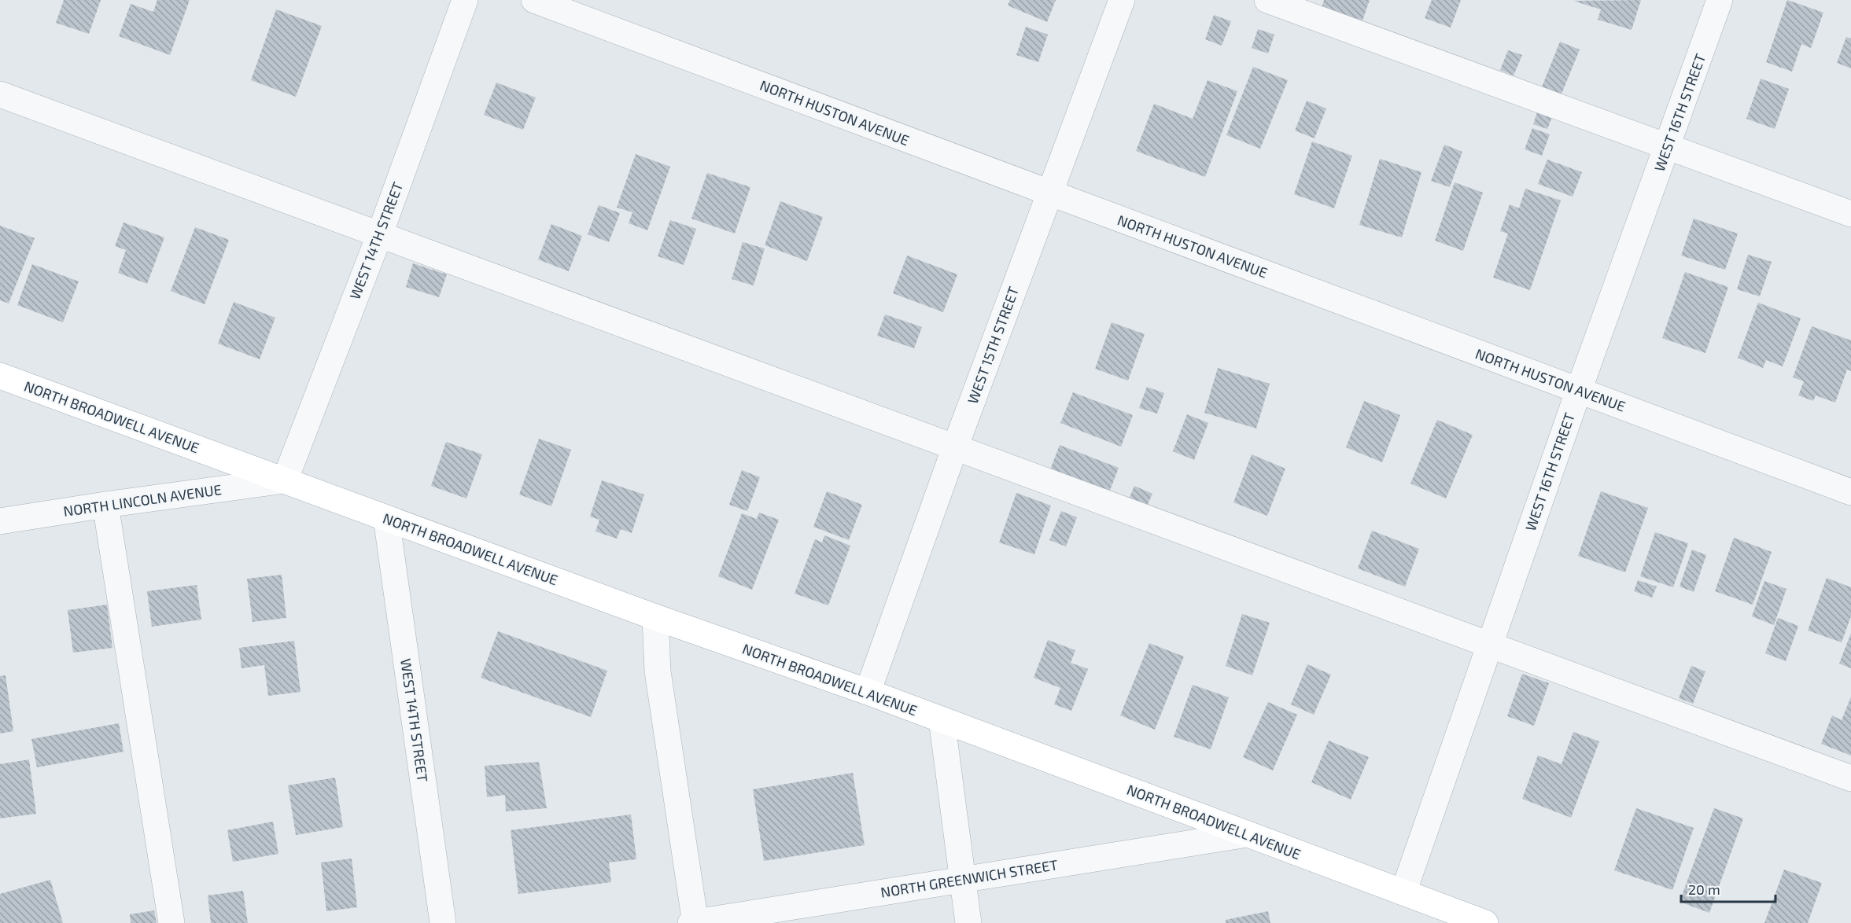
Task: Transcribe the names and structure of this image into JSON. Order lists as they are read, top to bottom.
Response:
{
  "streets": {
    "main road": ["NORTH BROADWELL AVENUE"],
    "street": [
      "NORTH HUSTON AVENUE",
      "WEST 16TH STREET",
      "WEST 14TH STREET",
      "WEST 15TH STREET",
      "NORTH LINCOLN AVENUE",
      "NORTH GREENWICH STREET"
    ]
  },
  "crossings": [
    ["NORTH HUSTON AVENUE", "WEST 16TH STREET"],
    ["NORTH HUSTON AVENUE", "WEST 15TH STREET"],
    ["WEST 16TH STREET", "NORTH BROADWELL AVENUE"],
    ["WEST 14TH STREET", "NORTH BROADWELL AVENUE"],
    ["WEST 14TH STREET", "NORTH LINCOLN AVENUE"],
    ["WEST 15TH STREET", "NORTH BROADWELL AVENUE"],
    ["NORTH BROADWELL AVENUE", "NORTH LINCOLN AVENUE"],
    ["NORTH BROADWELL AVENUE", "NORTH GREENWICH STREET"]
  ],
  "scale_bar": "20 m"
}
